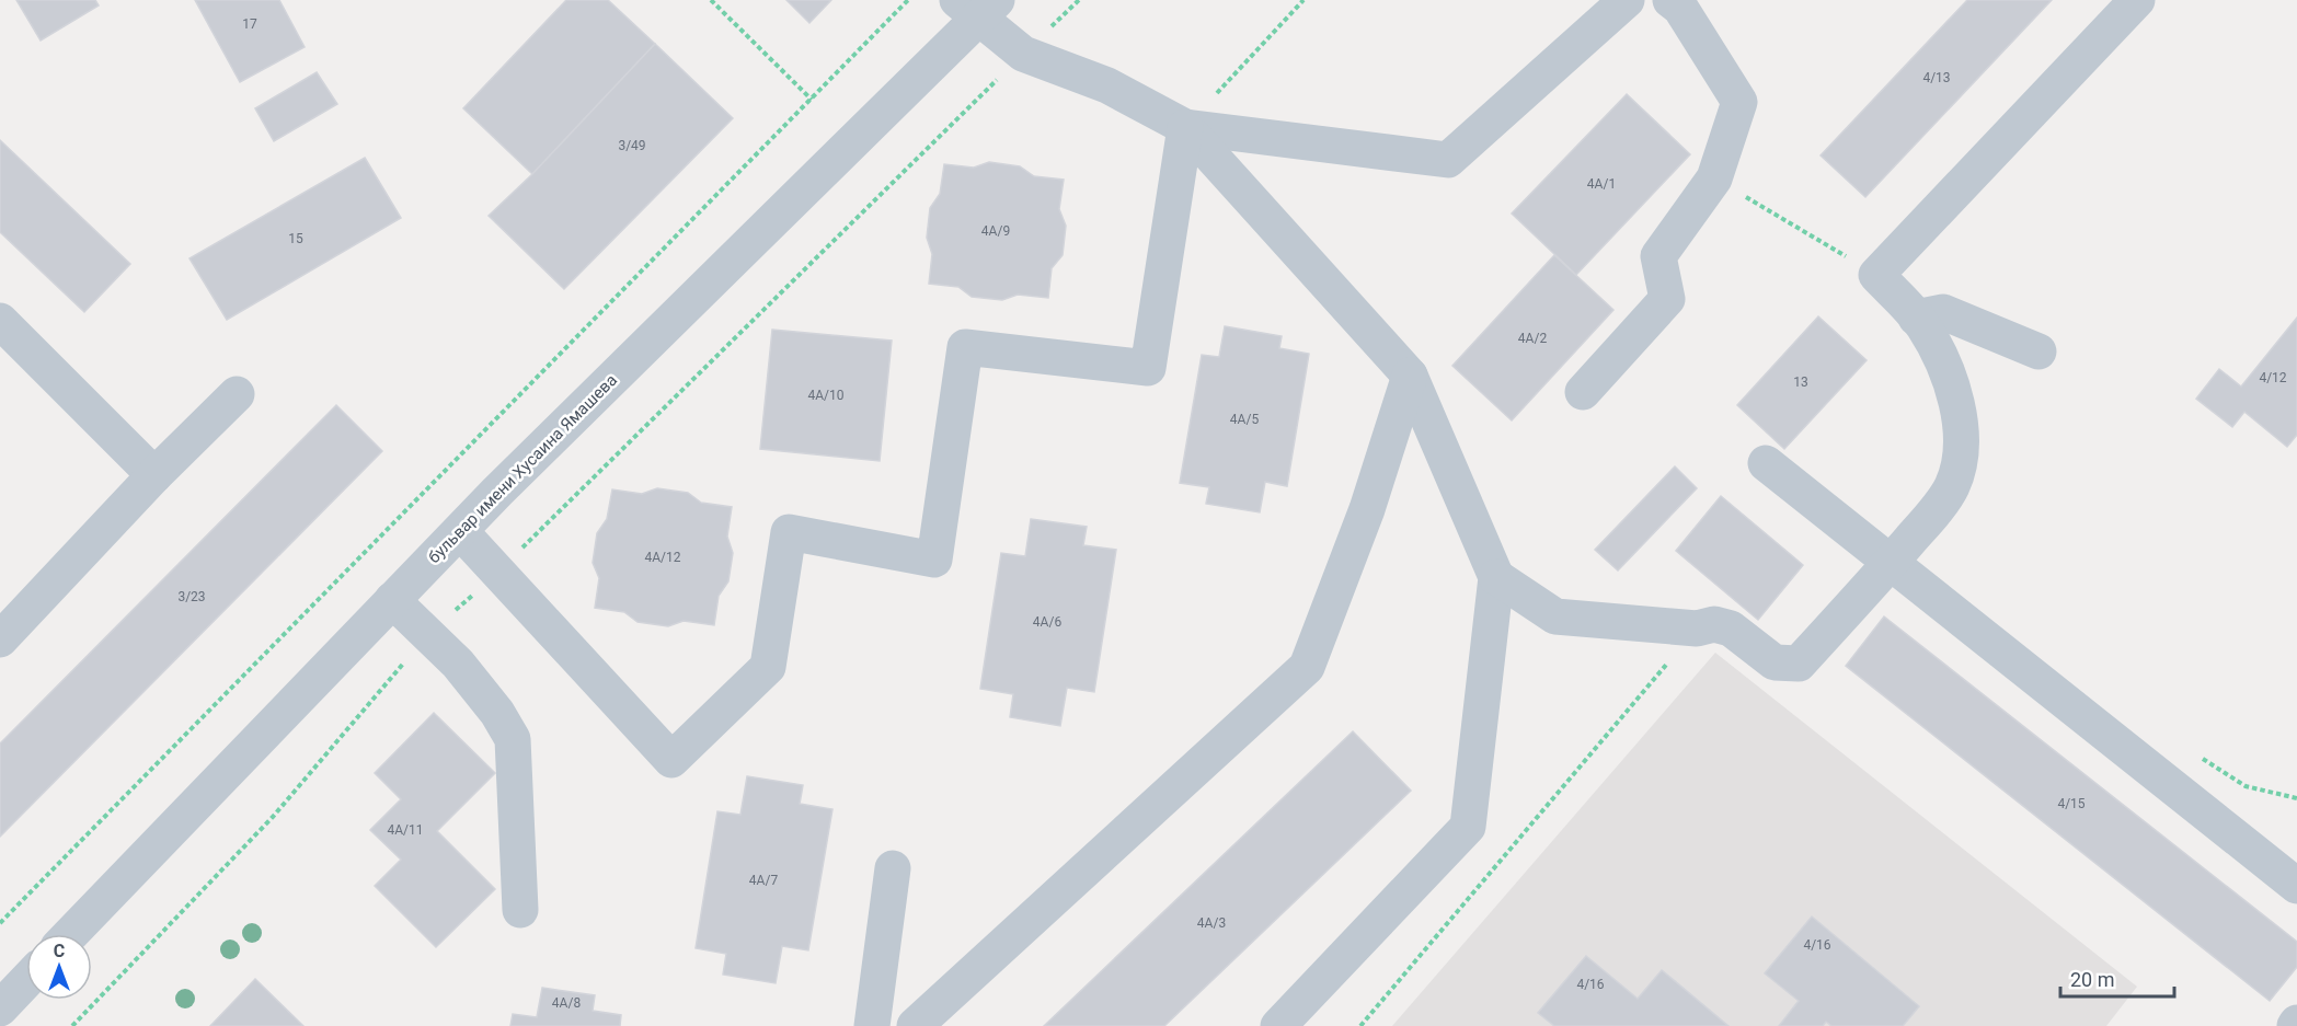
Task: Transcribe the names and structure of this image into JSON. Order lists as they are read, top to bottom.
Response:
{
  "streets": {
    "street": ["бульвар имени Хусаина Ямашева"]
  },
  "house_numbers": [
    "17",
    "4/13",
    "3/49",
    "4А/1",
    "4А/9",
    "15",
    "4А/2",
    "4/12",
    "13",
    "4А/10",
    "4А/5",
    "4А/12",
    "3/23",
    "4А/6",
    "4/15",
    "4А/11",
    "4А/7",
    "4А/3",
    "4/16",
    "4/16",
    "4А/8"
  ],
  "scale_bar": "20 m",
  "north": "top"
}
